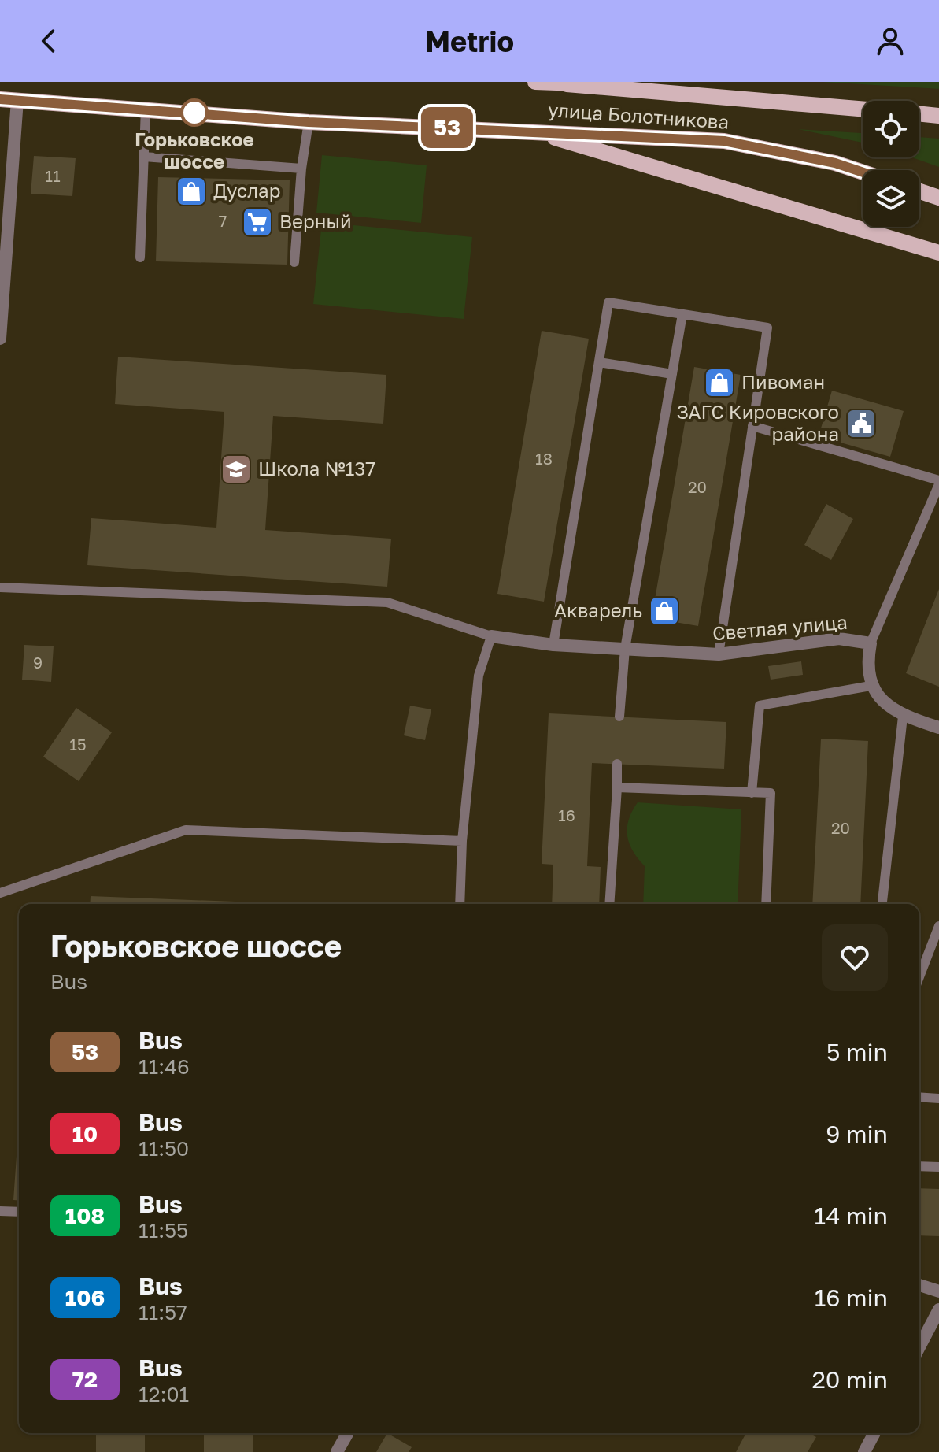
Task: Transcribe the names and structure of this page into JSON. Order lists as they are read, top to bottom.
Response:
{
  "streets": {
    "main road": ["улица Болотникова"],
    "street": ["Светлая улица"]
  },
  "places": {
    "other": ["Горьковское шоссе"],
    "shop": ["Дуслар", "Пивоман", "Акварель"],
    "supermarket": ["Верный"],
    "public building": ["ЗАГС Кировского района"],
    "school or university": ["Школа №137"]
  },
  "lines": ["bus line 53"],
  "house_numbers": [
    "11",
    "7",
    "18",
    "20",
    "9",
    "15",
    "16",
    "20"
  ],
  "page": {
    "header": "Metrio",
    "on_map": "53",
    "heading": ["Горьковское шоссе", "Bus"],
    "list": [
      {
        "mark": "53",
        "name": "Bus",
        "note": "11:46",
        "value": "5 min"
      },
      {
        "mark": "10",
        "name": "Bus",
        "note": "11:50",
        "value": "9 min"
      },
      {
        "mark": "108",
        "name": "Bus",
        "note": "11:55",
        "value": "14 min"
      },
      {
        "mark": "106",
        "name": "Bus",
        "note": "11:57",
        "value": "16 min"
      },
      {
        "mark": "72",
        "name": "Bus",
        "note": "12:01",
        "value": "20 min"
      }
    ]
  }
}
